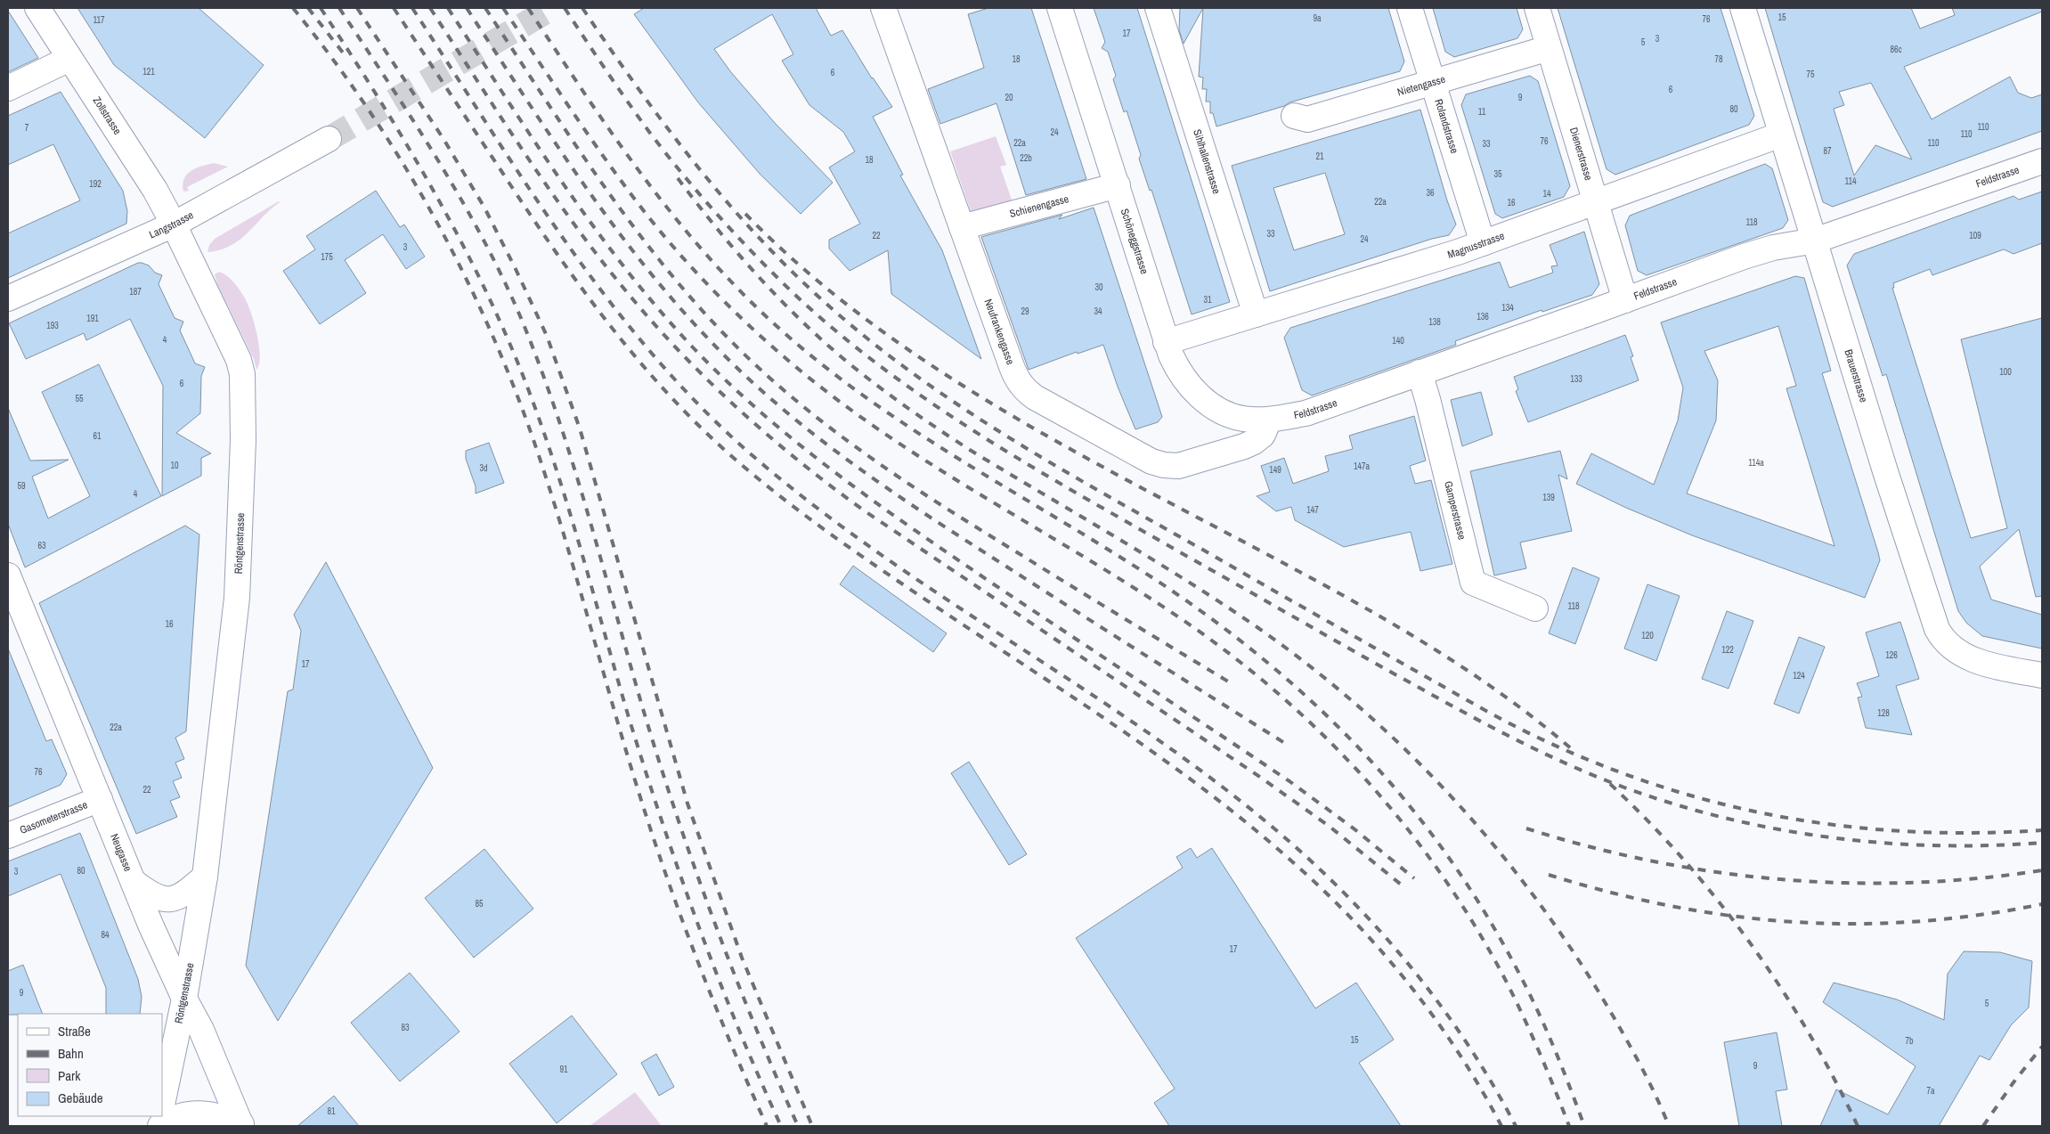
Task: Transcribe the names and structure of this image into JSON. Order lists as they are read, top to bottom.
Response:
{
  "streets": {
    "street": [
      "Nietengasse",
      "Zollstrasse",
      "Rolandstrasse",
      "Dienerstrasse",
      "Sihlhallenstrasse",
      "Feldstrasse",
      "Schienengasse",
      "Langstrasse",
      "Schöneggstrasse",
      "Magnusstrasse",
      "Neufrankengasse",
      "Brauerstrasse",
      "Gamperstrasse",
      "Röntgenstrasse",
      "Gasometerstrasse",
      "Neugasse"
    ]
  },
  "crossings": [
    ["Nietengasse", "Rolandstrasse"],
    ["Nietengasse", "Dienerstrasse"],
    ["Zollstrasse", "Langstrasse"],
    ["Zollstrasse", "Röntgenstrasse"],
    ["Rolandstrasse", "Magnusstrasse"],
    ["Dienerstrasse", "Feldstrasse"],
    ["Dienerstrasse", "Magnusstrasse"],
    ["Sihlhallenstrasse", "Magnusstrasse"],
    ["Feldstrasse", "Schöneggstrasse"],
    ["Feldstrasse", "Neufrankengasse"],
    ["Feldstrasse", "Brauerstrasse"],
    ["Feldstrasse", "Gamperstrasse"],
    ["Schienengasse", "Schöneggstrasse"],
    ["Schienengasse", "Neufrankengasse"],
    ["Langstrasse", "Röntgenstrasse"],
    ["Schöneggstrasse", "Magnusstrasse"],
    ["Schöneggstrasse", "Neufrankengasse"],
    ["Magnusstrasse", "Brauerstrasse"],
    ["Röntgenstrasse", "Neugasse"],
    ["Gasometerstrasse", "Neugasse"]
  ],
  "house_numbers": [
    "15",
    "9a",
    "76",
    "117",
    "17",
    "3",
    "5",
    "86c",
    "18",
    "78",
    "121",
    "6",
    "75",
    "6",
    "20",
    "9",
    "80",
    "11",
    "110",
    "7",
    "24",
    "110",
    "76",
    "22a",
    "110",
    "33",
    "87",
    "21",
    "22b",
    "18",
    "35",
    "114",
    "192",
    "36",
    "14",
    "22a",
    "16",
    "118",
    "33",
    "22",
    "109",
    "24",
    "3",
    "175",
    "30",
    "187",
    "31",
    "134",
    "29",
    "34",
    "136",
    "191",
    "138",
    "193",
    "4",
    "140",
    "100",
    "133",
    "6",
    "55",
    "61",
    "114a",
    "10",
    "147a",
    "3d",
    "149",
    "59",
    "4",
    "139",
    "147",
    "63",
    "118",
    "16",
    "120",
    "122",
    "126",
    "17",
    "124",
    "128",
    "22a",
    "76",
    "22",
    "80",
    "3",
    "85",
    "84",
    "17",
    "9",
    "5",
    "83",
    "15",
    "7b",
    "9",
    "91",
    "7a",
    "81"
  ],
  "legend": [
    "Straße",
    "Bahn",
    "Park",
    "Gebäude"
  ]
}
